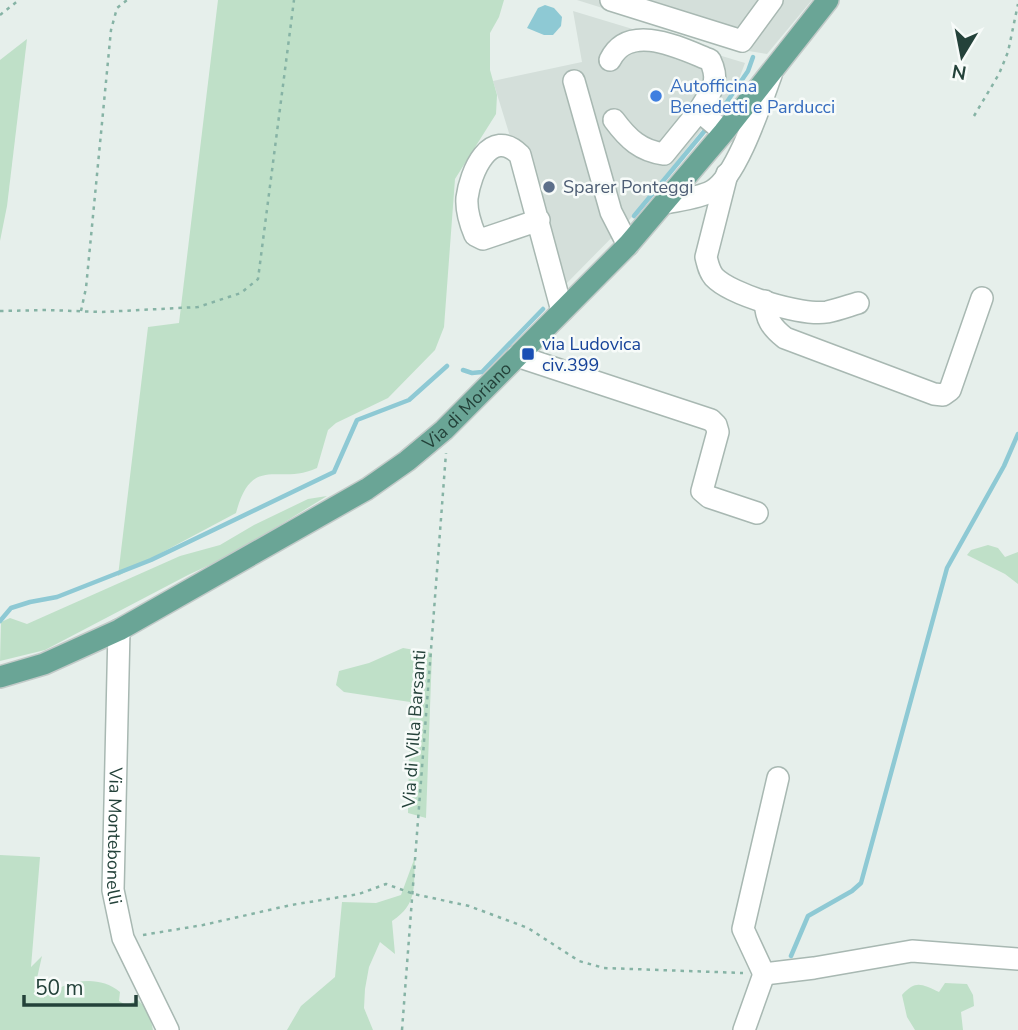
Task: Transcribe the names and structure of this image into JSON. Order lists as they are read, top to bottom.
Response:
{
  "streets": {
    "main road": ["Via di Moriano"],
    "street": ["Via Montebonelli"],
    "path": ["Via di Villa Barsanti"]
  },
  "crossings": [
    ["Via di Moriano", "Via di Villa Barsanti"],
    ["Via di Moriano", "Via Montebonelli"]
  ],
  "places": {
    "other": ["Autofficina Benedetti e Parducci", "Sparer Ponteggi"],
    "transit": ["via Ludovica civ.399"]
  },
  "scale_bar": "50 m",
  "north": "bottom"
}
